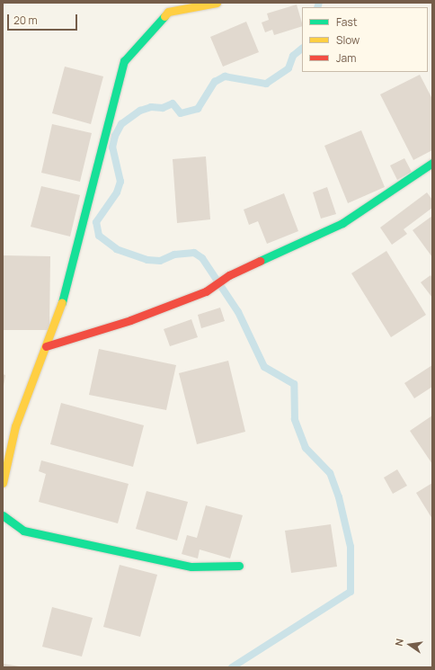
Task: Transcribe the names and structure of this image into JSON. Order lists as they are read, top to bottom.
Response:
{
  "legend": ["Fast", "Slow", "Jam"],
  "scale_bar": "20 m",
  "north": "left"
}
